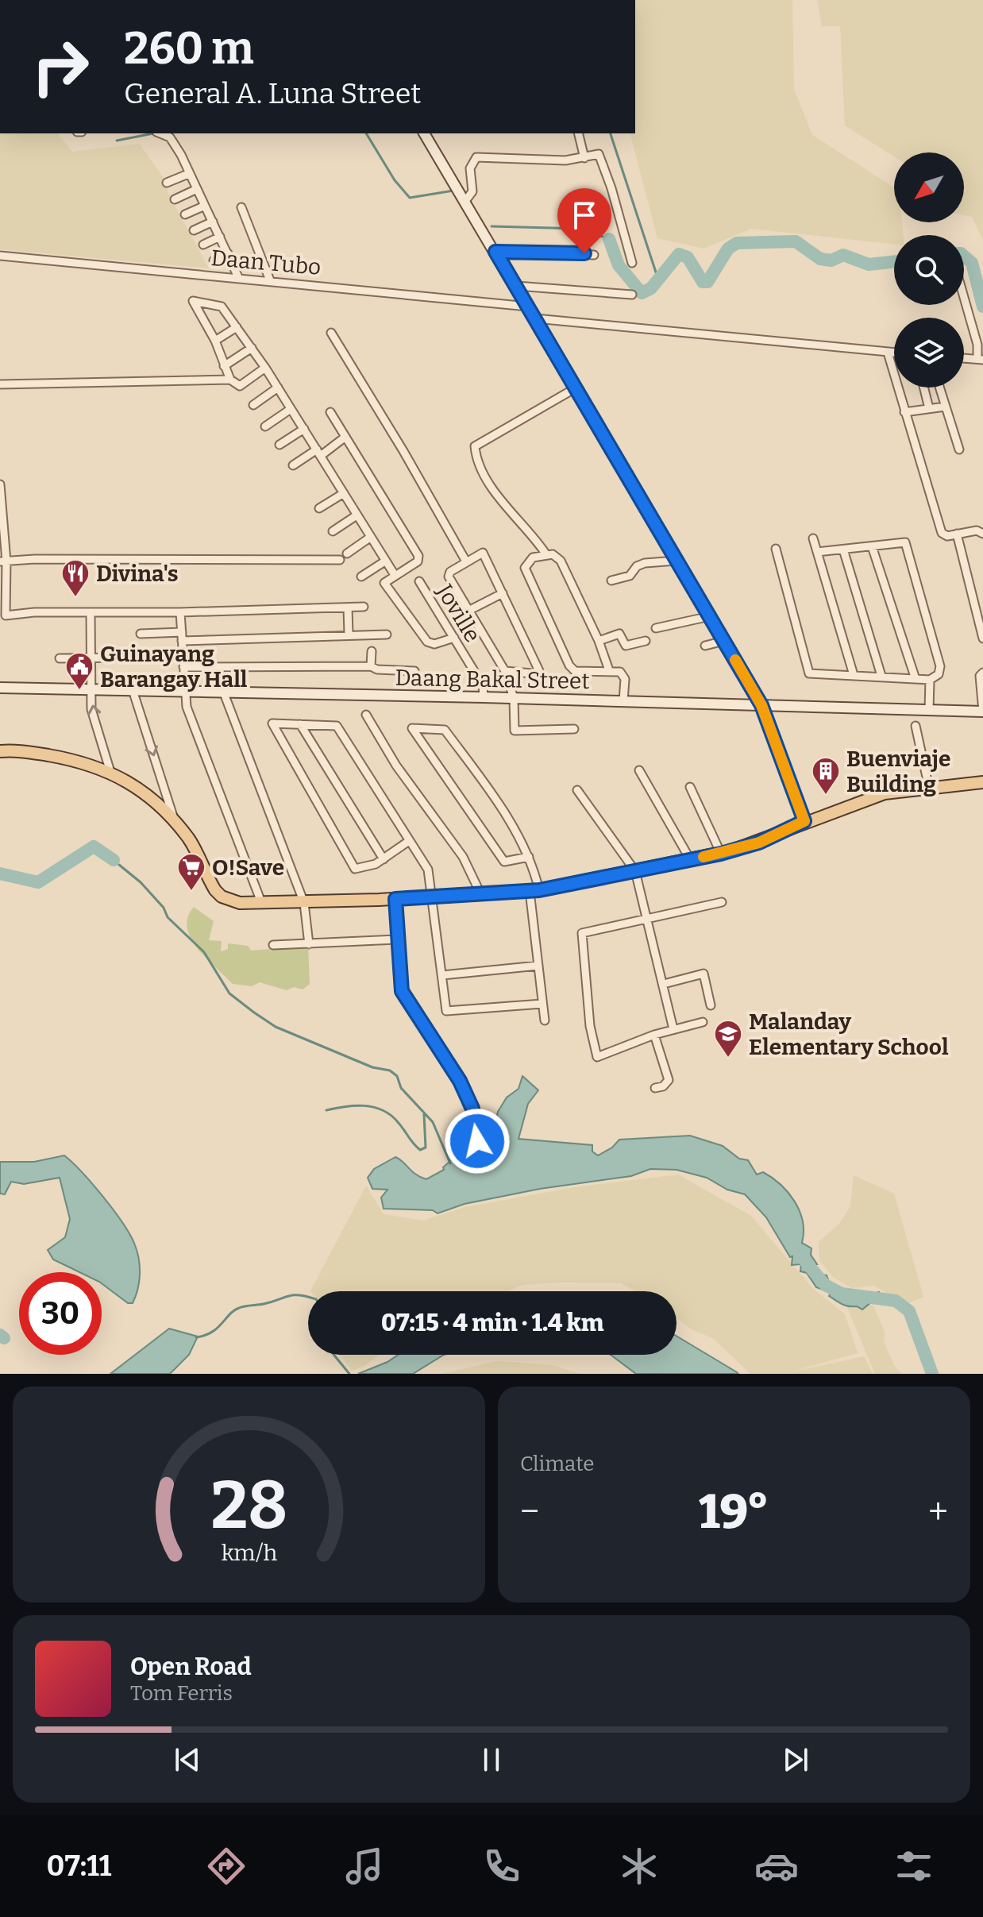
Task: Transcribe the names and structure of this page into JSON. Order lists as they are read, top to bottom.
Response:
{
  "streets": {
    "street": ["Daan Tubo", "Joville", "Daang Bakal Street"]
  },
  "crossings": [
    ["Joville", "Daang Bakal Street"]
  ],
  "places": {
    "restaurant": ["Divina's"],
    "public building": ["Guinayang Barangay Hall"],
    "building": ["Buenviaje Building"],
    "supermarket": ["O!Save"],
    "school or university": ["Malanday Elementary School"]
  },
  "north": "bottom left",
  "page": {
    "turn": ["260 m", "General A. Luna Street"],
    "limit": "30",
    "trip": "07:15 · 4 min · 1.4 km",
    "tile": "Climate",
    "heat": ["−", "19°", "+"],
    "song": ["Open Road", "Tom Ferris"],
    "tabs": "07:11",
    "gauge": ["28", "km/h"]
  }
}
